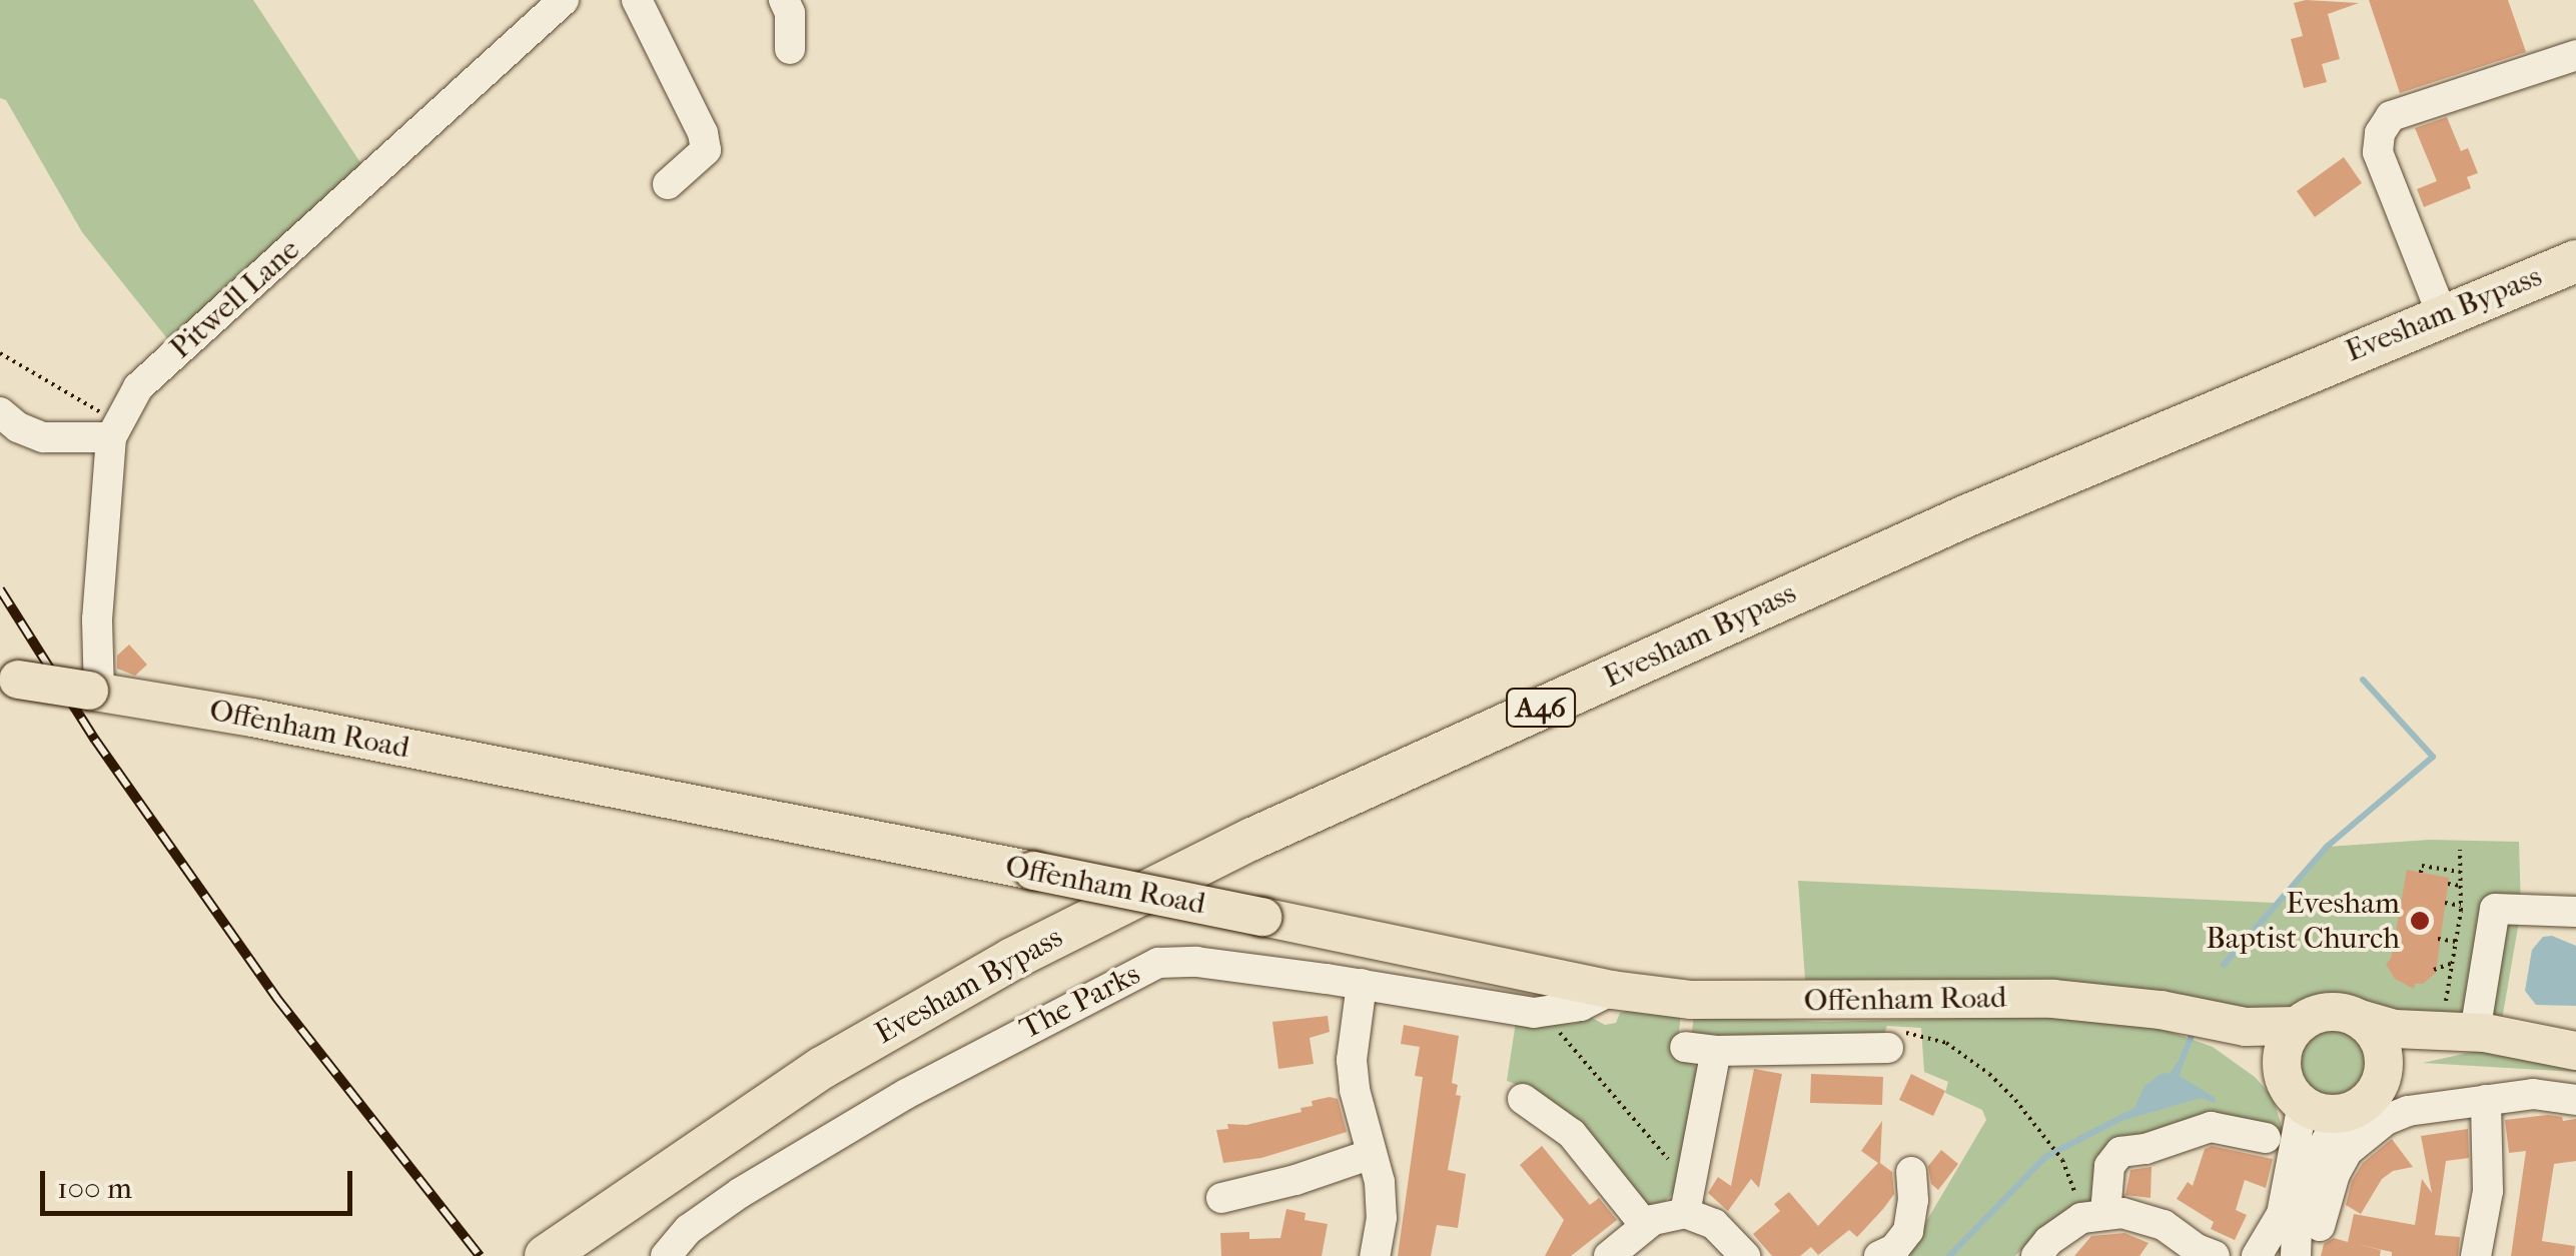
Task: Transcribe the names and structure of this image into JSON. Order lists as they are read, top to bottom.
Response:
{
  "streets": {
    "highway": ["Evesham Bypass", "A46"],
    "main road": ["Offenham Road"],
    "street": ["Pitwell Lane", "The Parks"]
  },
  "crossings": [
    ["Offenham Road", "The Parks"]
  ],
  "places": ["Evesham Baptist Church"],
  "scale_bar": "100 m"
}
